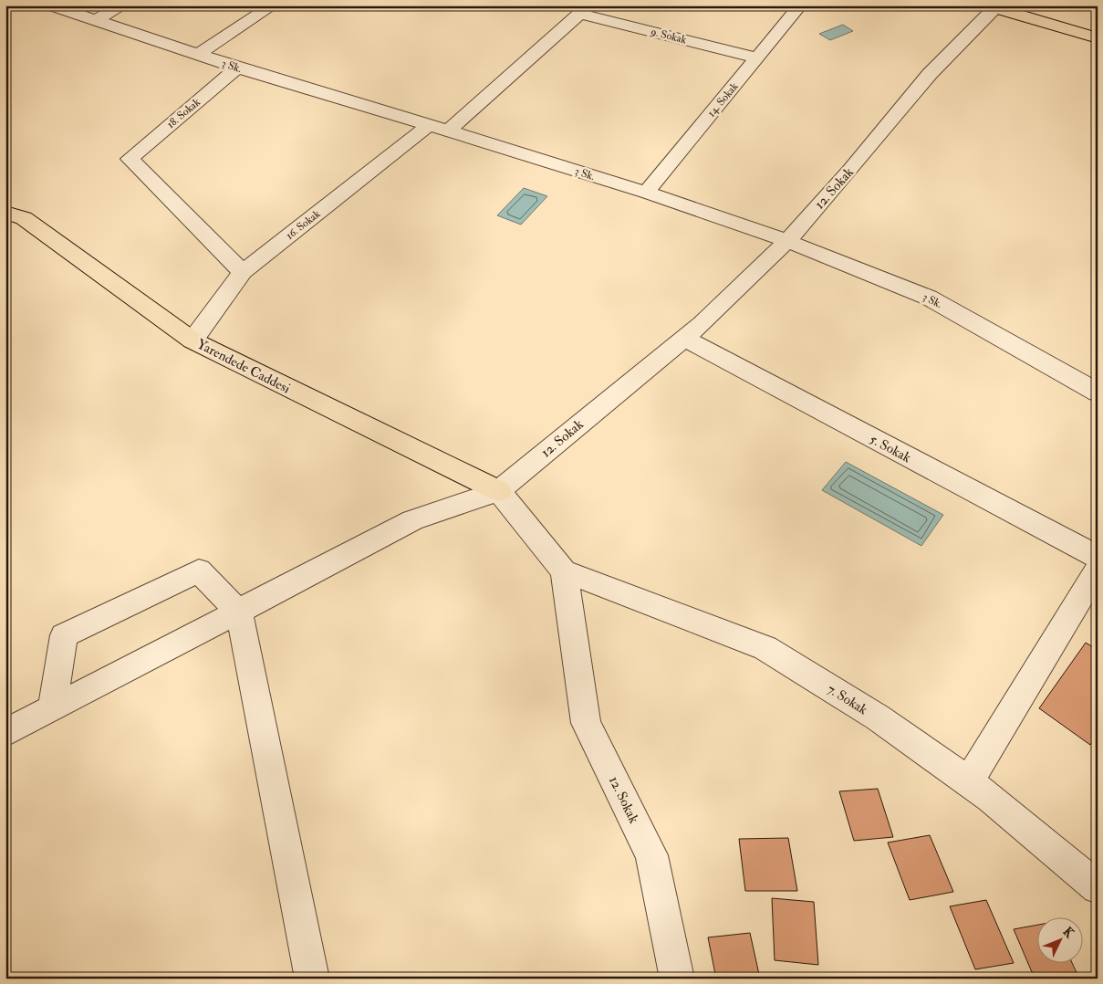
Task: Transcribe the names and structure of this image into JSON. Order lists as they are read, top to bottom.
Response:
{
  "streets": {
    "main road": ["Yarendede Caddesi"],
    "street": [
      "9. Sokak",
      "3 Sk.",
      "14. Sokak",
      "18. Sokak",
      "12. Sokak",
      "16. Sokak",
      "5. Sokak",
      "7. Sokak"
    ]
  },
  "crossings": [
    ["9. Sokak", "14. Sokak"],
    ["3 Sk.", "14. Sokak"],
    ["3 Sk.", "18. Sokak"],
    ["3 Sk.", "12. Sokak"],
    ["3 Sk.", "16. Sokak"],
    ["18. Sokak", "16. Sokak"],
    ["12. Sokak", "Yarendede Caddesi"],
    ["12. Sokak", "5. Sokak"],
    ["12. Sokak", "7. Sokak"],
    ["16. Sokak", "Yarendede Caddesi"]
  ],
  "north": "top right"
}
